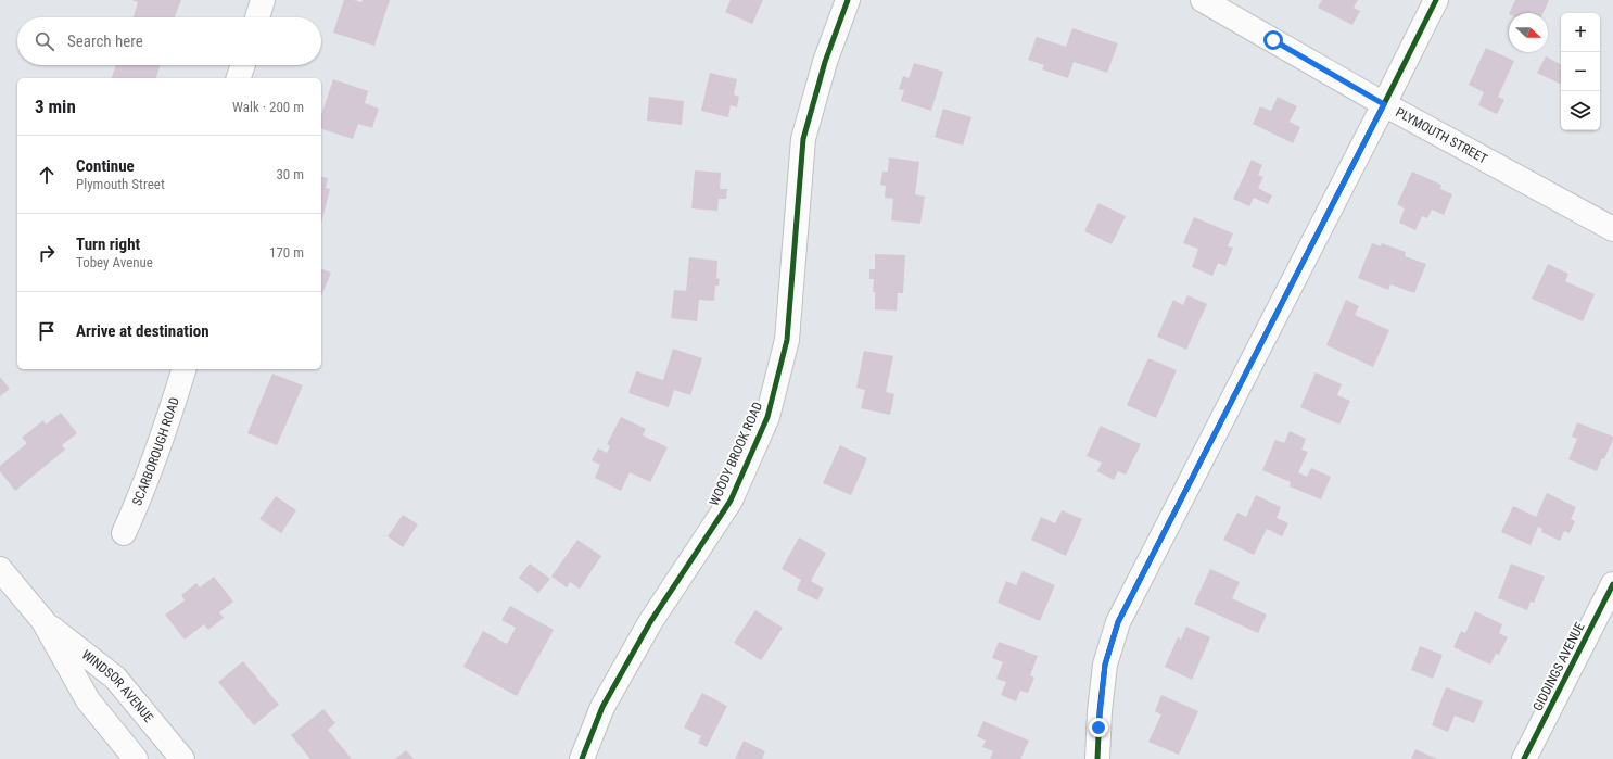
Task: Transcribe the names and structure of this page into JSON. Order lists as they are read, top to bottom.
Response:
{
  "streets": {
    "street": [
      "PLYMOUTH STREET",
      "SCARBOROUGH ROAD",
      "WOODY BROOK ROAD",
      "GIDDINGS AVENUE",
      "WINDSOR AVENUE"
    ]
  },
  "north": "right",
  "page": {
    "map_buttons": ["+", "−"],
    "search": "Search here",
    "heading": ["3 min", "Walk · 200 m"],
    "list": [
      ["Continue", "Plymouth Street", "30 m"],
      ["Turn right", "Tobey Avenue", "170 m"],
      "Arrive at destination"
    ]
  }
}
